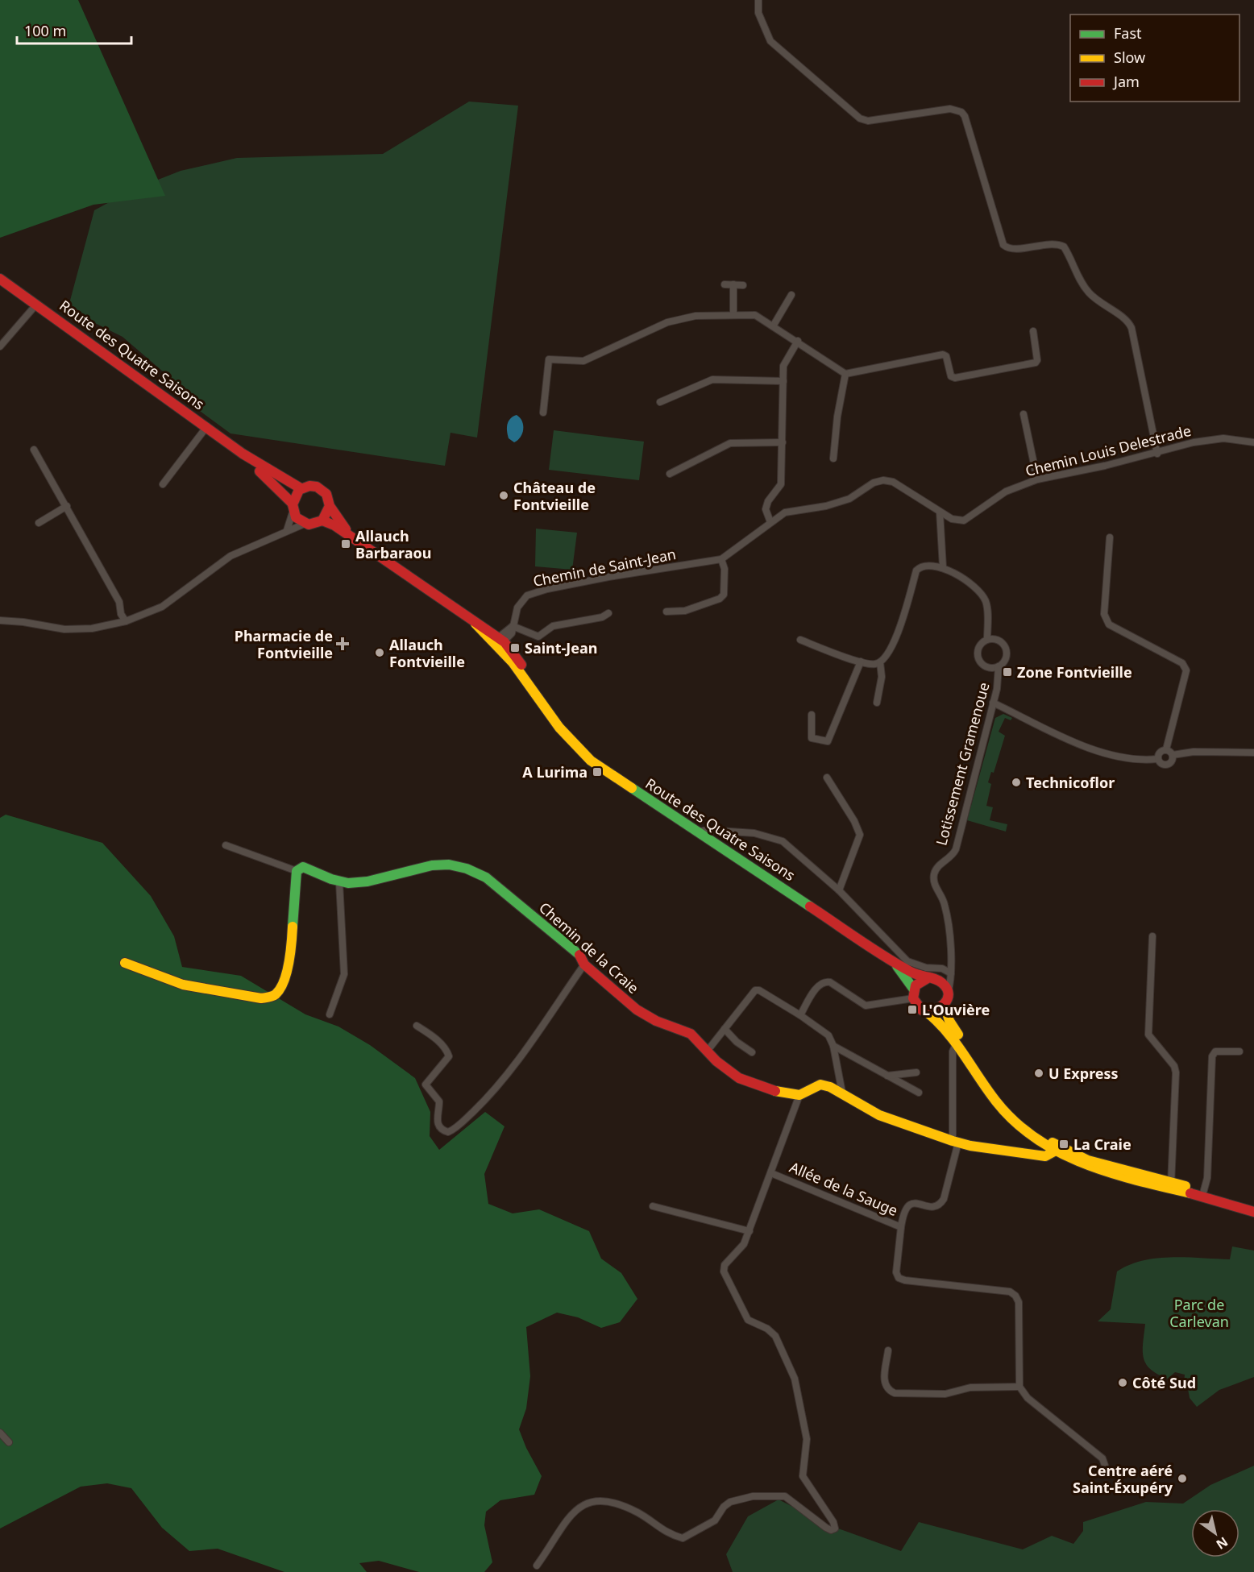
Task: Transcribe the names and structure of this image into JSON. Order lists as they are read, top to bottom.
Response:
{
  "streets": {
    "main road": ["Route des Quatre Saisons", "Chemin de la Craie"],
    "street": [
      "Chemin Louis Delestrade",
      "Chemin de Saint-Jean",
      "Lotissement Gramenoue",
      "Allée de la Sauge"
    ]
  },
  "crossings": [
    ["Route des Quatre Saisons", "Chemin de Saint-Jean"],
    ["Route des Quatre Saisons", "Lotissement Gramenoue"],
    ["Chemin Louis Delestrade", "Chemin de Saint-Jean"]
  ],
  "parks": ["Parc de Carlevan"],
  "places": {
    "other": [
      "Château de Fontvieille",
      "Allauch Fontvieille",
      "Technicoflor",
      "U Express",
      "Côté Sud",
      "Centre aéré Saint-Éxupéry"
    ],
    "transit": [
      "Allauch Barbaraou",
      "Saint-Jean",
      "Zone Fontvieille",
      "A Lurima",
      "L'Ouvière",
      "La Craie"
    ],
    "health": ["Pharmacie de Fontvieille"]
  },
  "legend": ["Fast", "Slow", "Jam"],
  "scale_bar": "100 m",
  "north": "bottom right"
}
